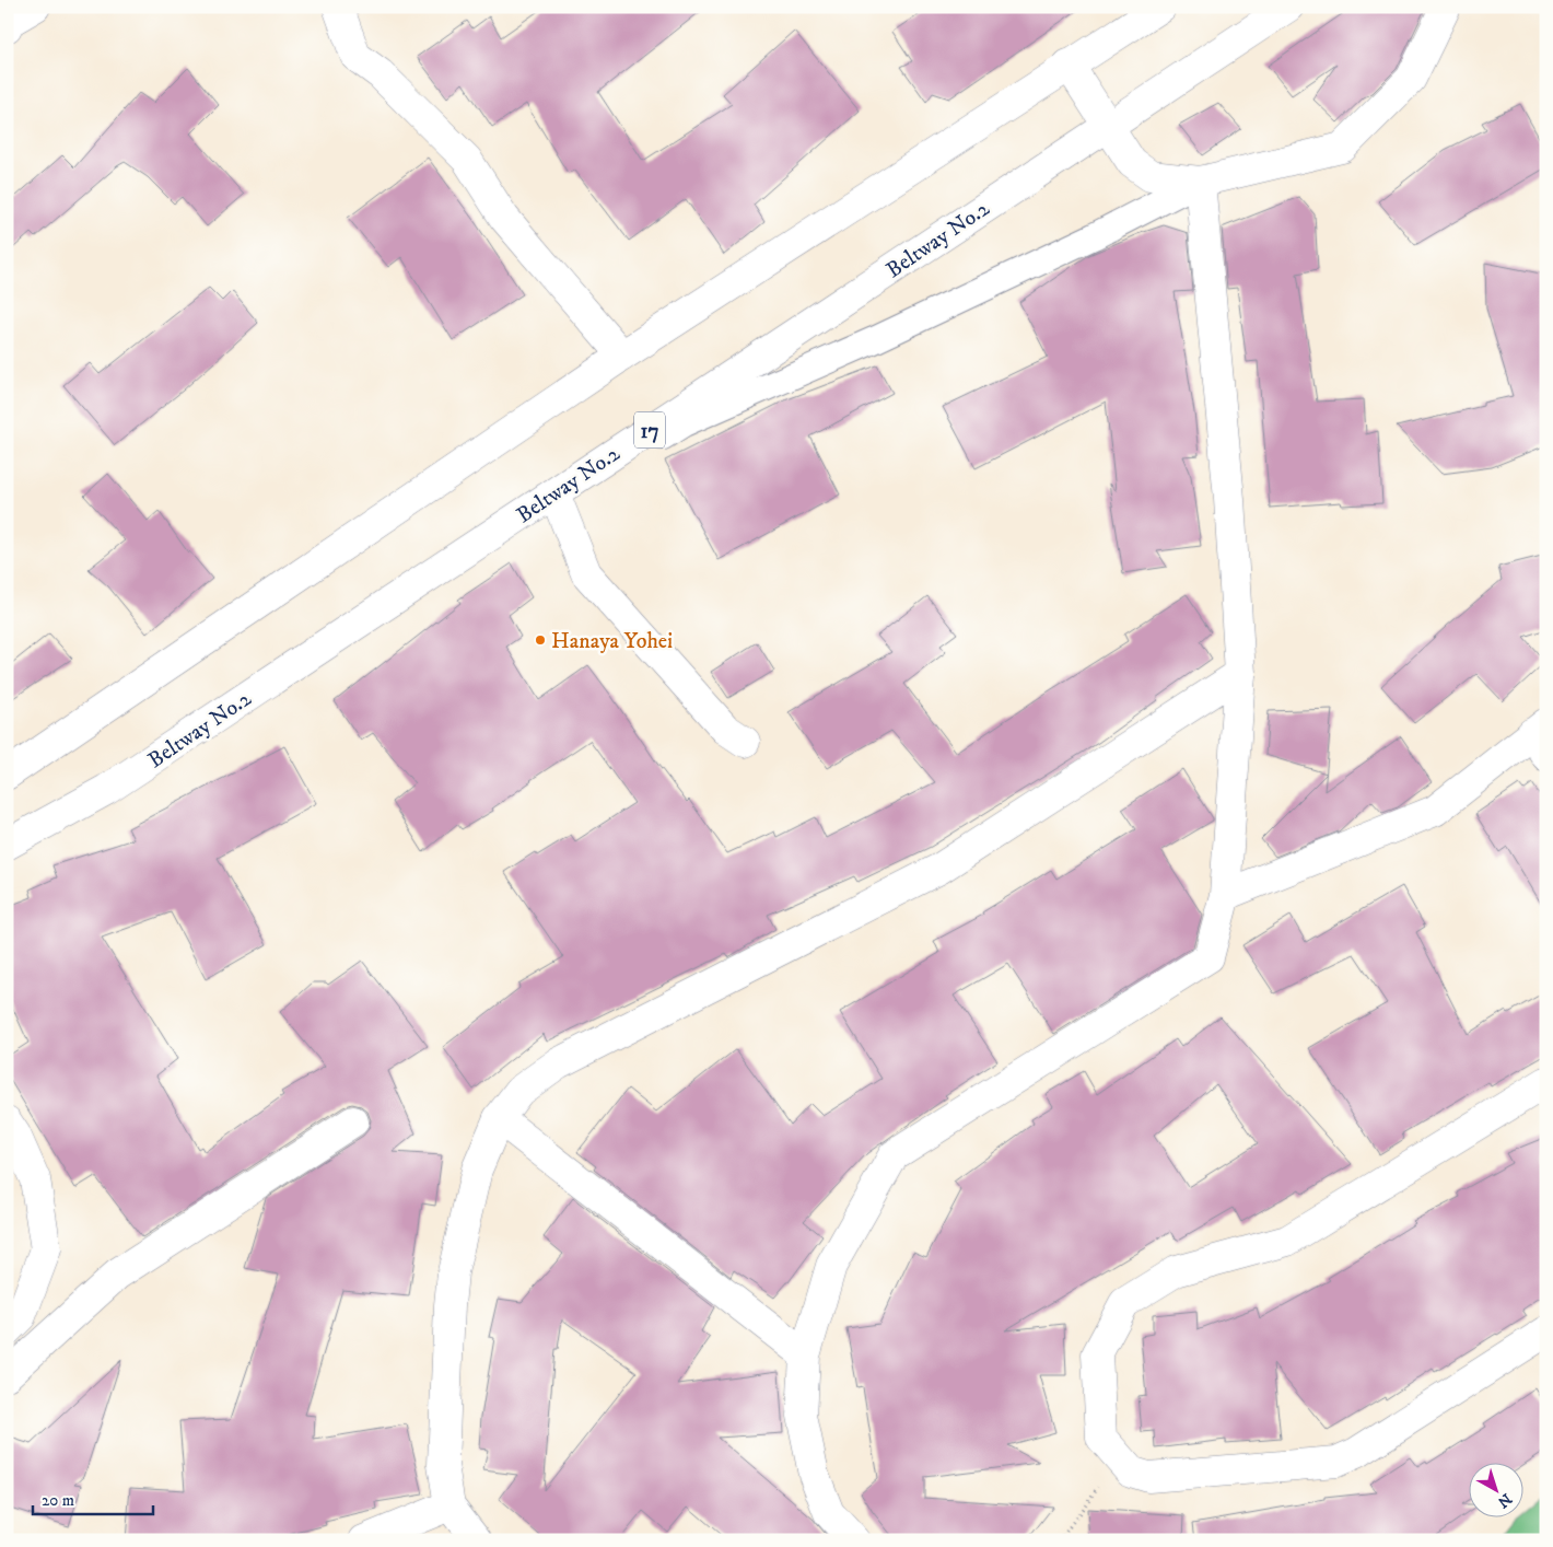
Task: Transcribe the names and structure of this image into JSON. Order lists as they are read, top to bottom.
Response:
{
  "streets": {
    "street": ["Beltway No.2", "17"]
  },
  "places": ["Hanaya Yohei"],
  "scale_bar": "20 m",
  "north": "bottom right"
}
